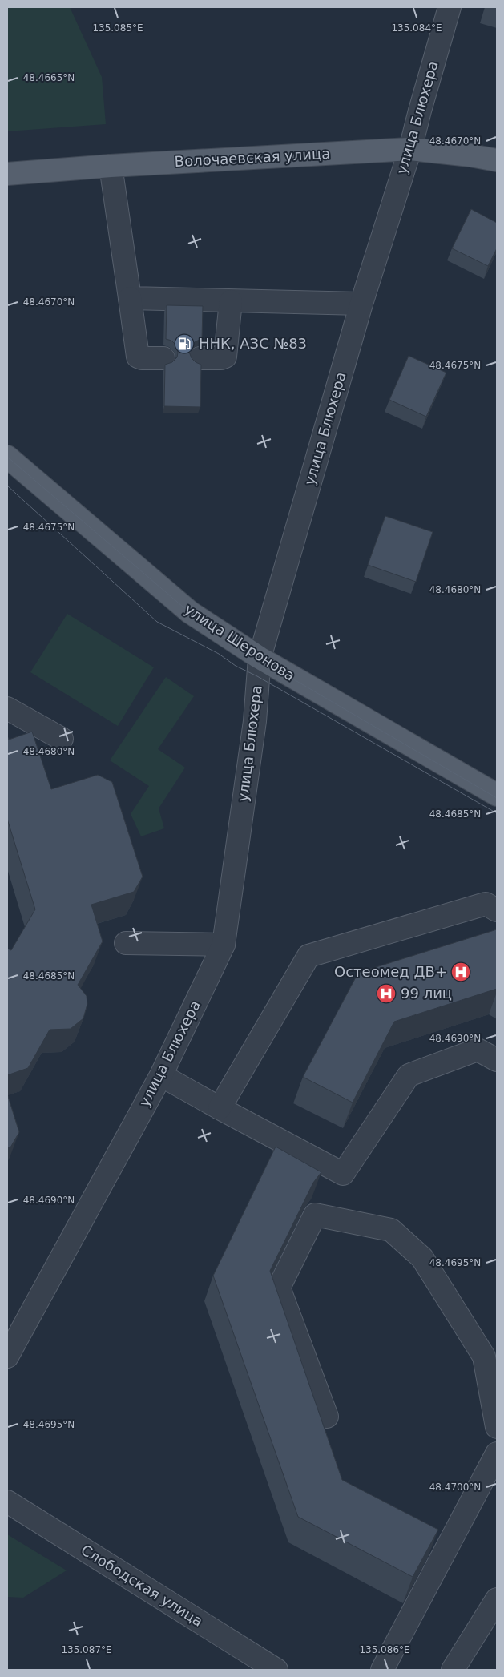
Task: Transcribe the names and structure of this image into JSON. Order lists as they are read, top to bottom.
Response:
{
  "streets": {
    "main road": ["Волочаевская улица", "улица Шеронова"],
    "street": ["улица Блюхера", "Слободская улица"]
  },
  "crossings": [
    ["улица Блюхера", "Волочаевская улица"],
    ["улица Блюхера", "улица Шеронова"]
  ],
  "places": {
    "fuel station": ["ННК, АЗС №83"],
    "hospital": ["Остеомед ДВ+", "99 лиц"]
  },
  "coordinates": [
    "135.085°E",
    "135.084°E",
    "48.4665°N",
    "48.4670°N",
    "48.4675°N",
    "48.4680°N",
    "48.4685°N",
    "48.4690°N",
    "48.4695°N",
    "48.4700°N",
    "135.087°E",
    "135.086°E"
  ]
}
